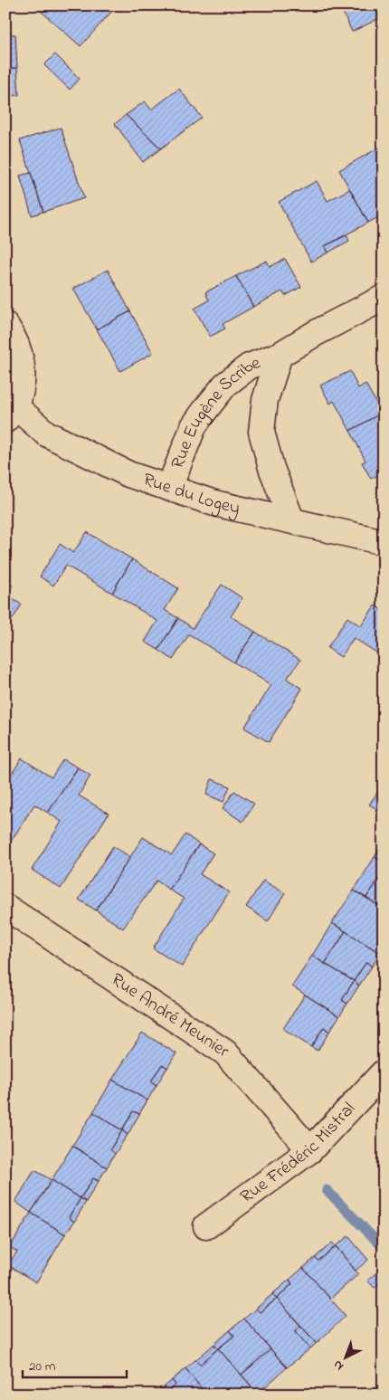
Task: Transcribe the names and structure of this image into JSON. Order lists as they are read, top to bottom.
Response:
{
  "streets": {
    "street": [
      "Rue Eugène Scribe",
      "Rue du Logey",
      "Rue André Meunier",
      "Rue Frédéric Mistral"
    ]
  },
  "crossings": [
    ["Rue Eugène Scribe", "Rue du Logey"],
    ["Rue André Meunier", "Rue Frédéric Mistral"]
  ],
  "scale_bar": "20 m",
  "north": "bottom left"
}
